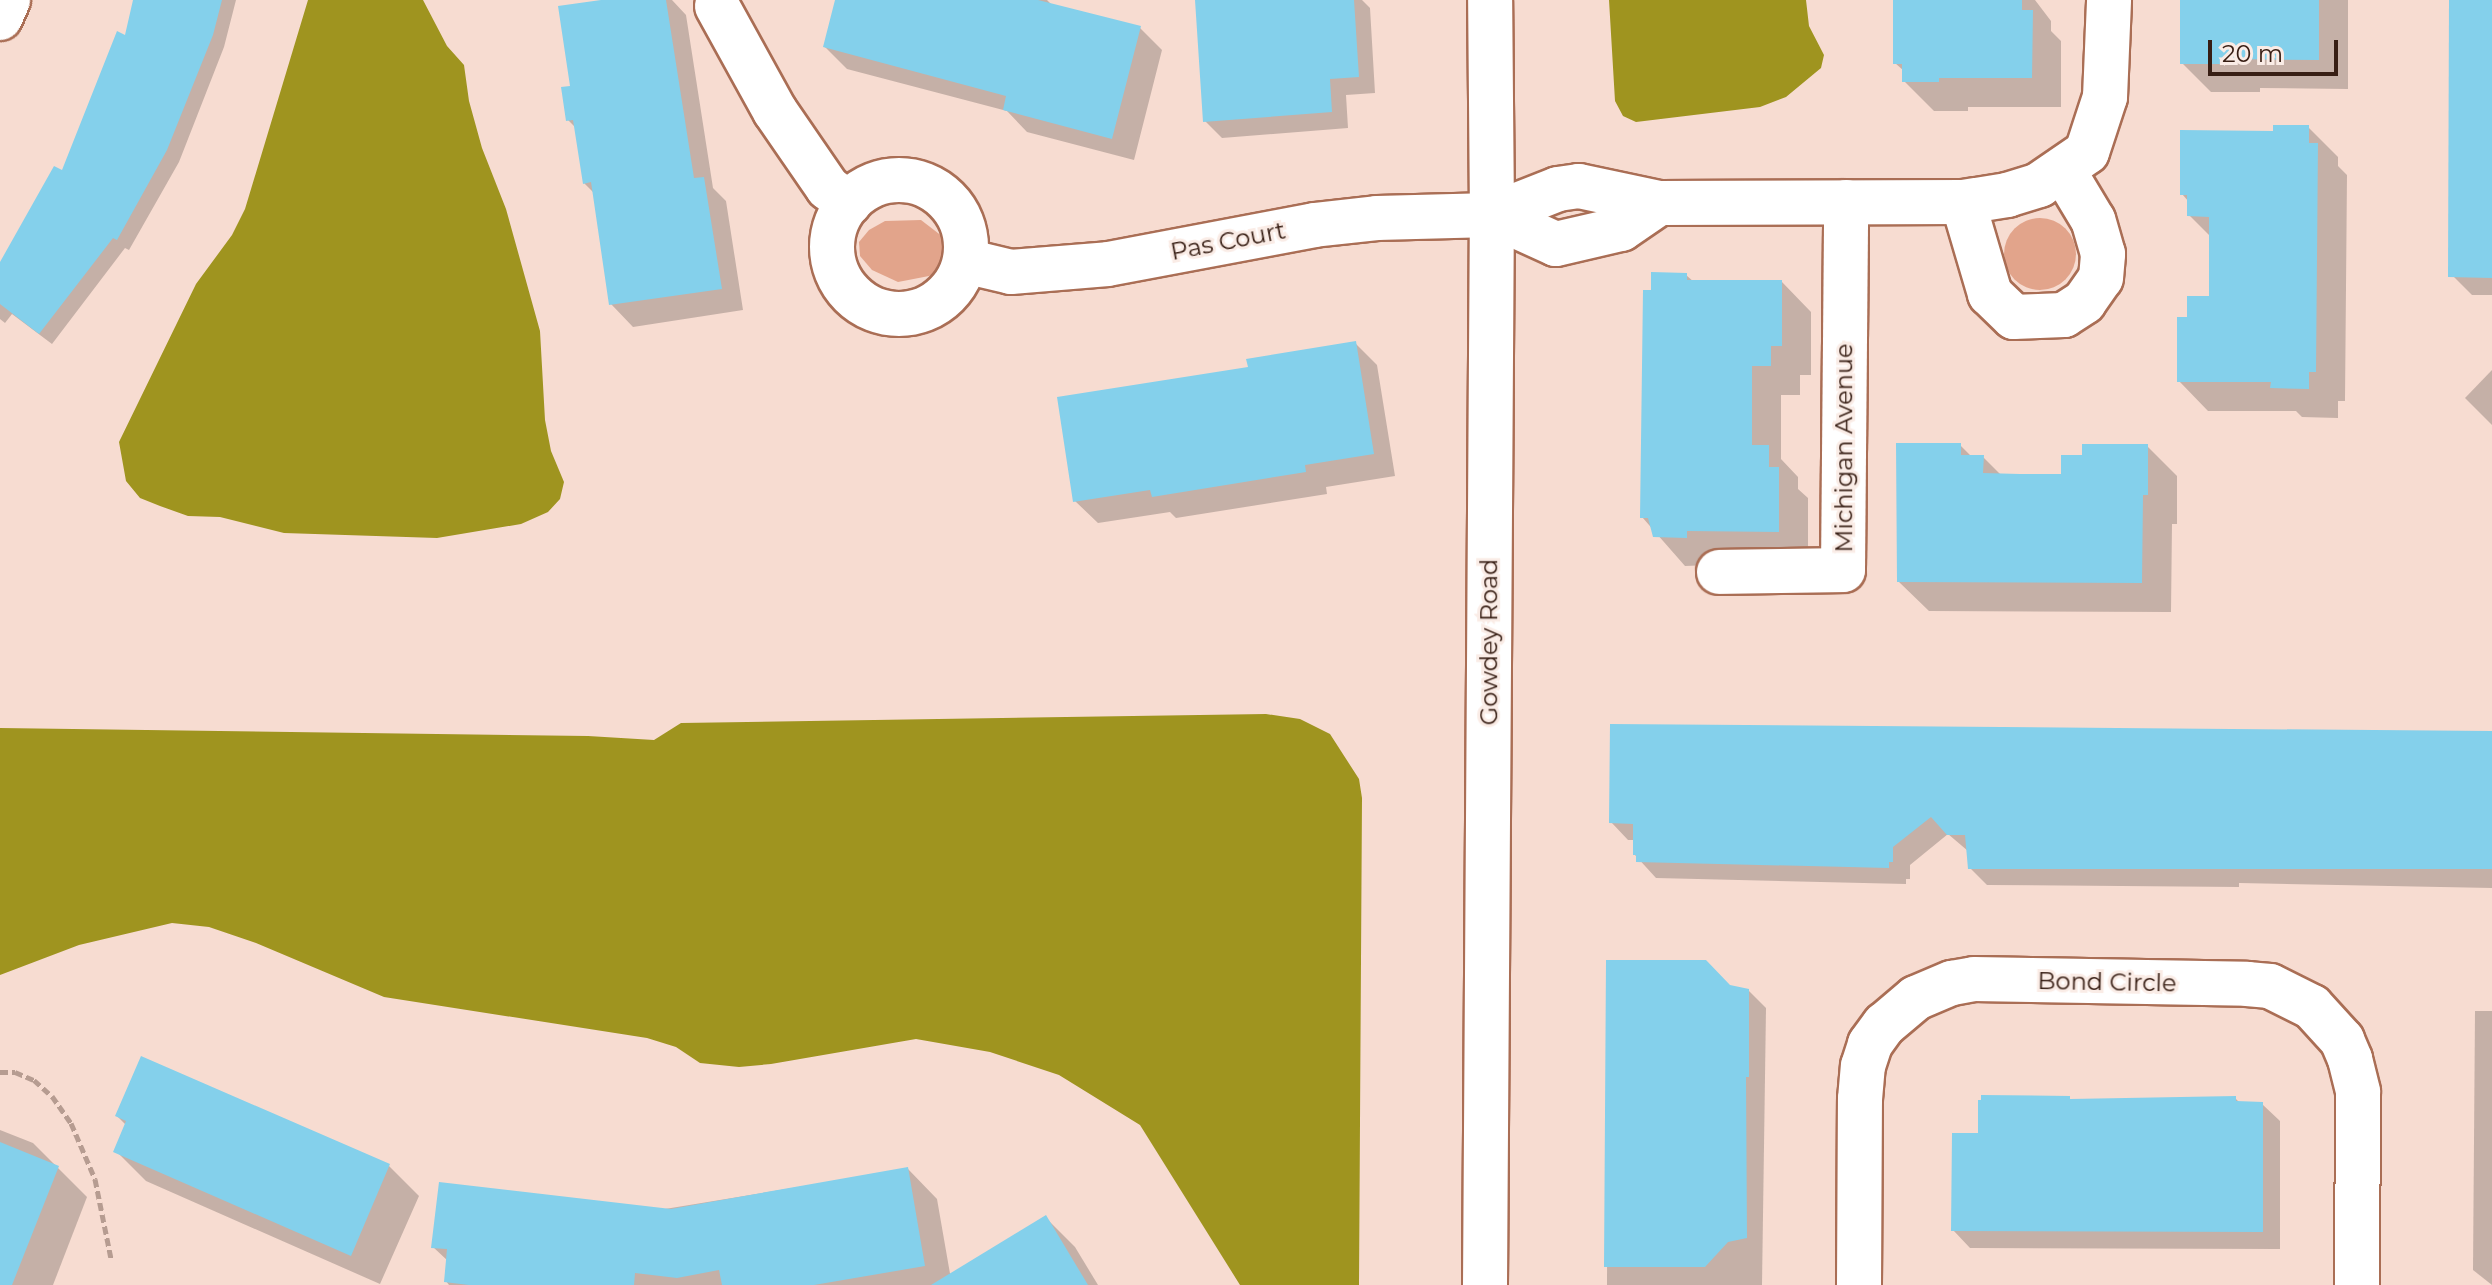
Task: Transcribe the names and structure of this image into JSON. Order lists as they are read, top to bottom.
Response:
{
  "streets": {
    "street": [
      "Pas Court",
      "Michigan Avenue",
      "Gowdey Road",
      "Bond Circle"
    ]
  },
  "crossings": [
    ["Pas Court", "Gowdey Road"]
  ],
  "scale_bar": "20 m"
}
